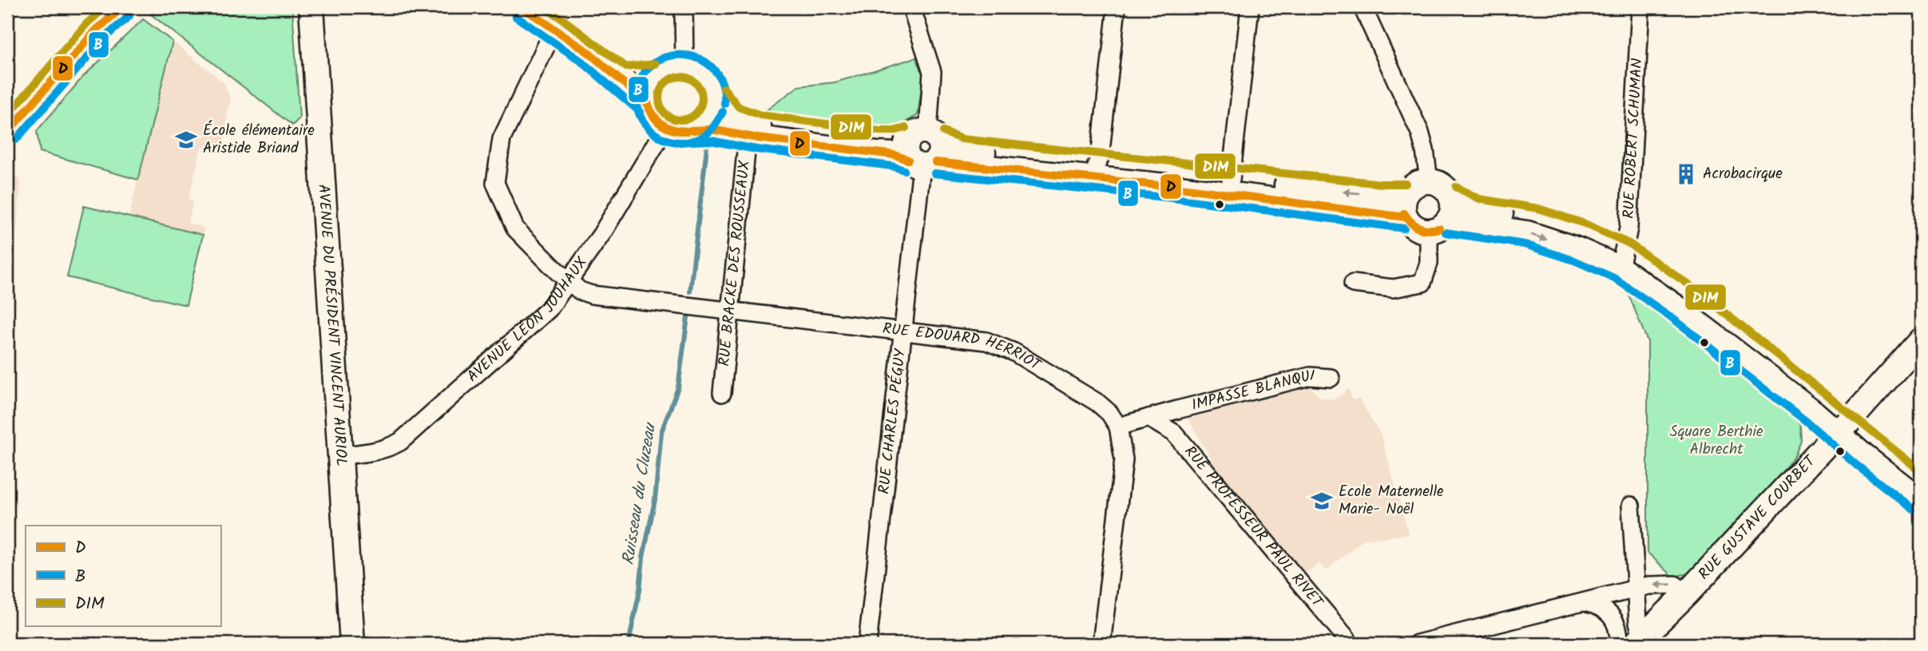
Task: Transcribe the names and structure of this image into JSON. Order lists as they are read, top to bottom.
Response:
{
  "streets": {
    "main road": ["AVENUE DU PRÉSIDENT VINCENT AURIOL", "RUE GUSTAVE COURBET"],
    "street": [
      "RUE ROBERT SCHUMAN",
      "RUE BRACKE DES ROUSSEAUX",
      "AVENUE LÉON JOUHAUX",
      "RUE EDOUARD HERRIOT",
      "IMPASSE BLANQUI",
      "RUE CHARLES PÉGUY",
      "RUE PROFESSEUR PAUL RIVET"
    ]
  },
  "crossings": [
    ["RUE BRACKE DES ROUSSEAUX", "RUE EDOUARD HERRIOT"],
    ["AVENUE LÉON JOUHAUX", "AVENUE DU PRÉSIDENT VINCENT AURIOL"],
    ["AVENUE LÉON JOUHAUX", "RUE EDOUARD HERRIOT"],
    ["RUE EDOUARD HERRIOT", "IMPASSE BLANQUI"],
    ["RUE EDOUARD HERRIOT", "RUE CHARLES PÉGUY"],
    ["IMPASSE BLANQUI", "RUE PROFESSEUR PAUL RIVET"]
  ],
  "water": ["Ruisseau du Cluzeau"],
  "parks": ["Square Berthie Albrecht"],
  "places": {
    "school or university": ["École élémentaire Aristide Briand", "Ecole Maternelle Marie- Noël"],
    "building": ["Acrobacirque"]
  },
  "lines": ["transit line D", "transit line DIM", "transit line B"],
  "legend": ["D", "B", "DIM"]
}
